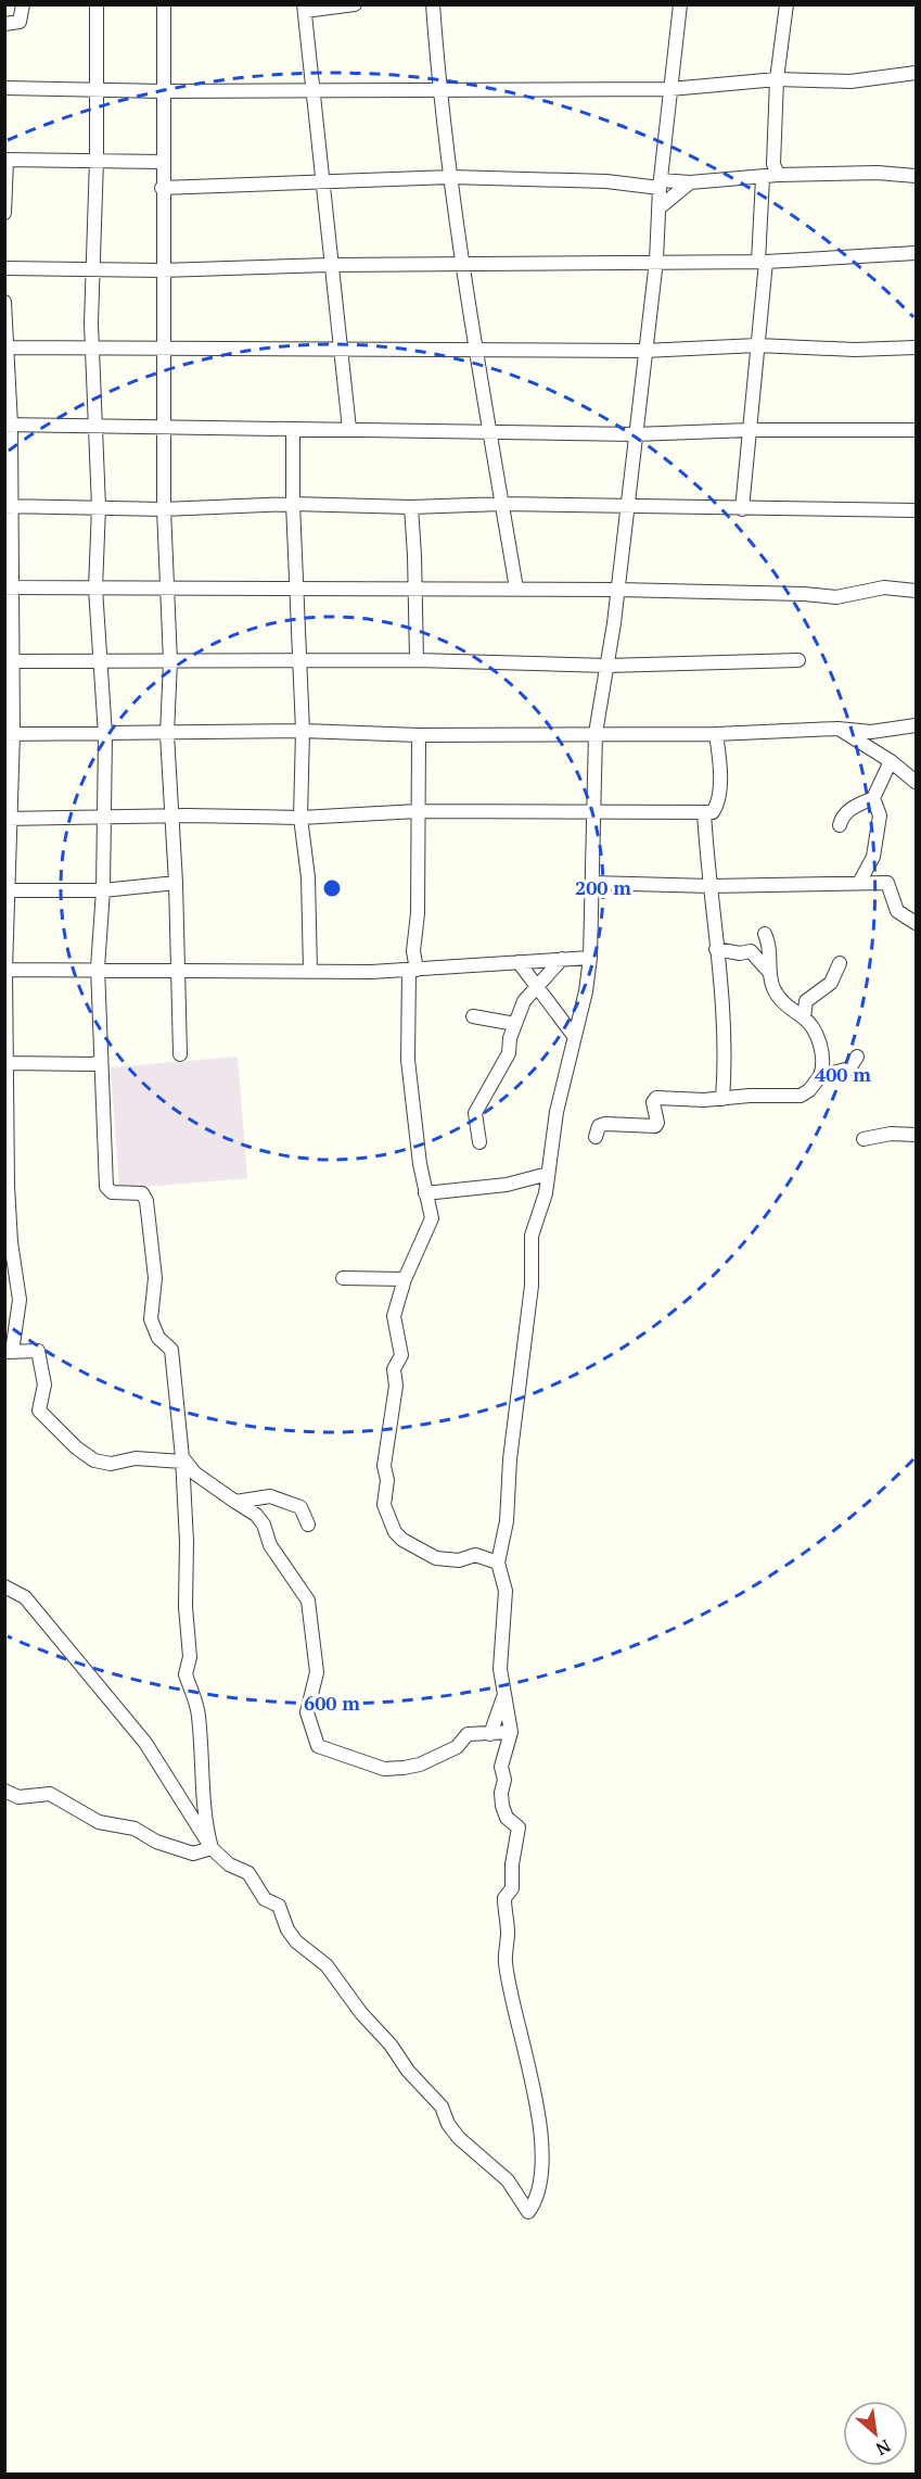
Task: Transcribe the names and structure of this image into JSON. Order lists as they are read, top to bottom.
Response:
{
  "north": "bottom right",
  "rings": ["200 m", "400 m", "600 m"]
}
